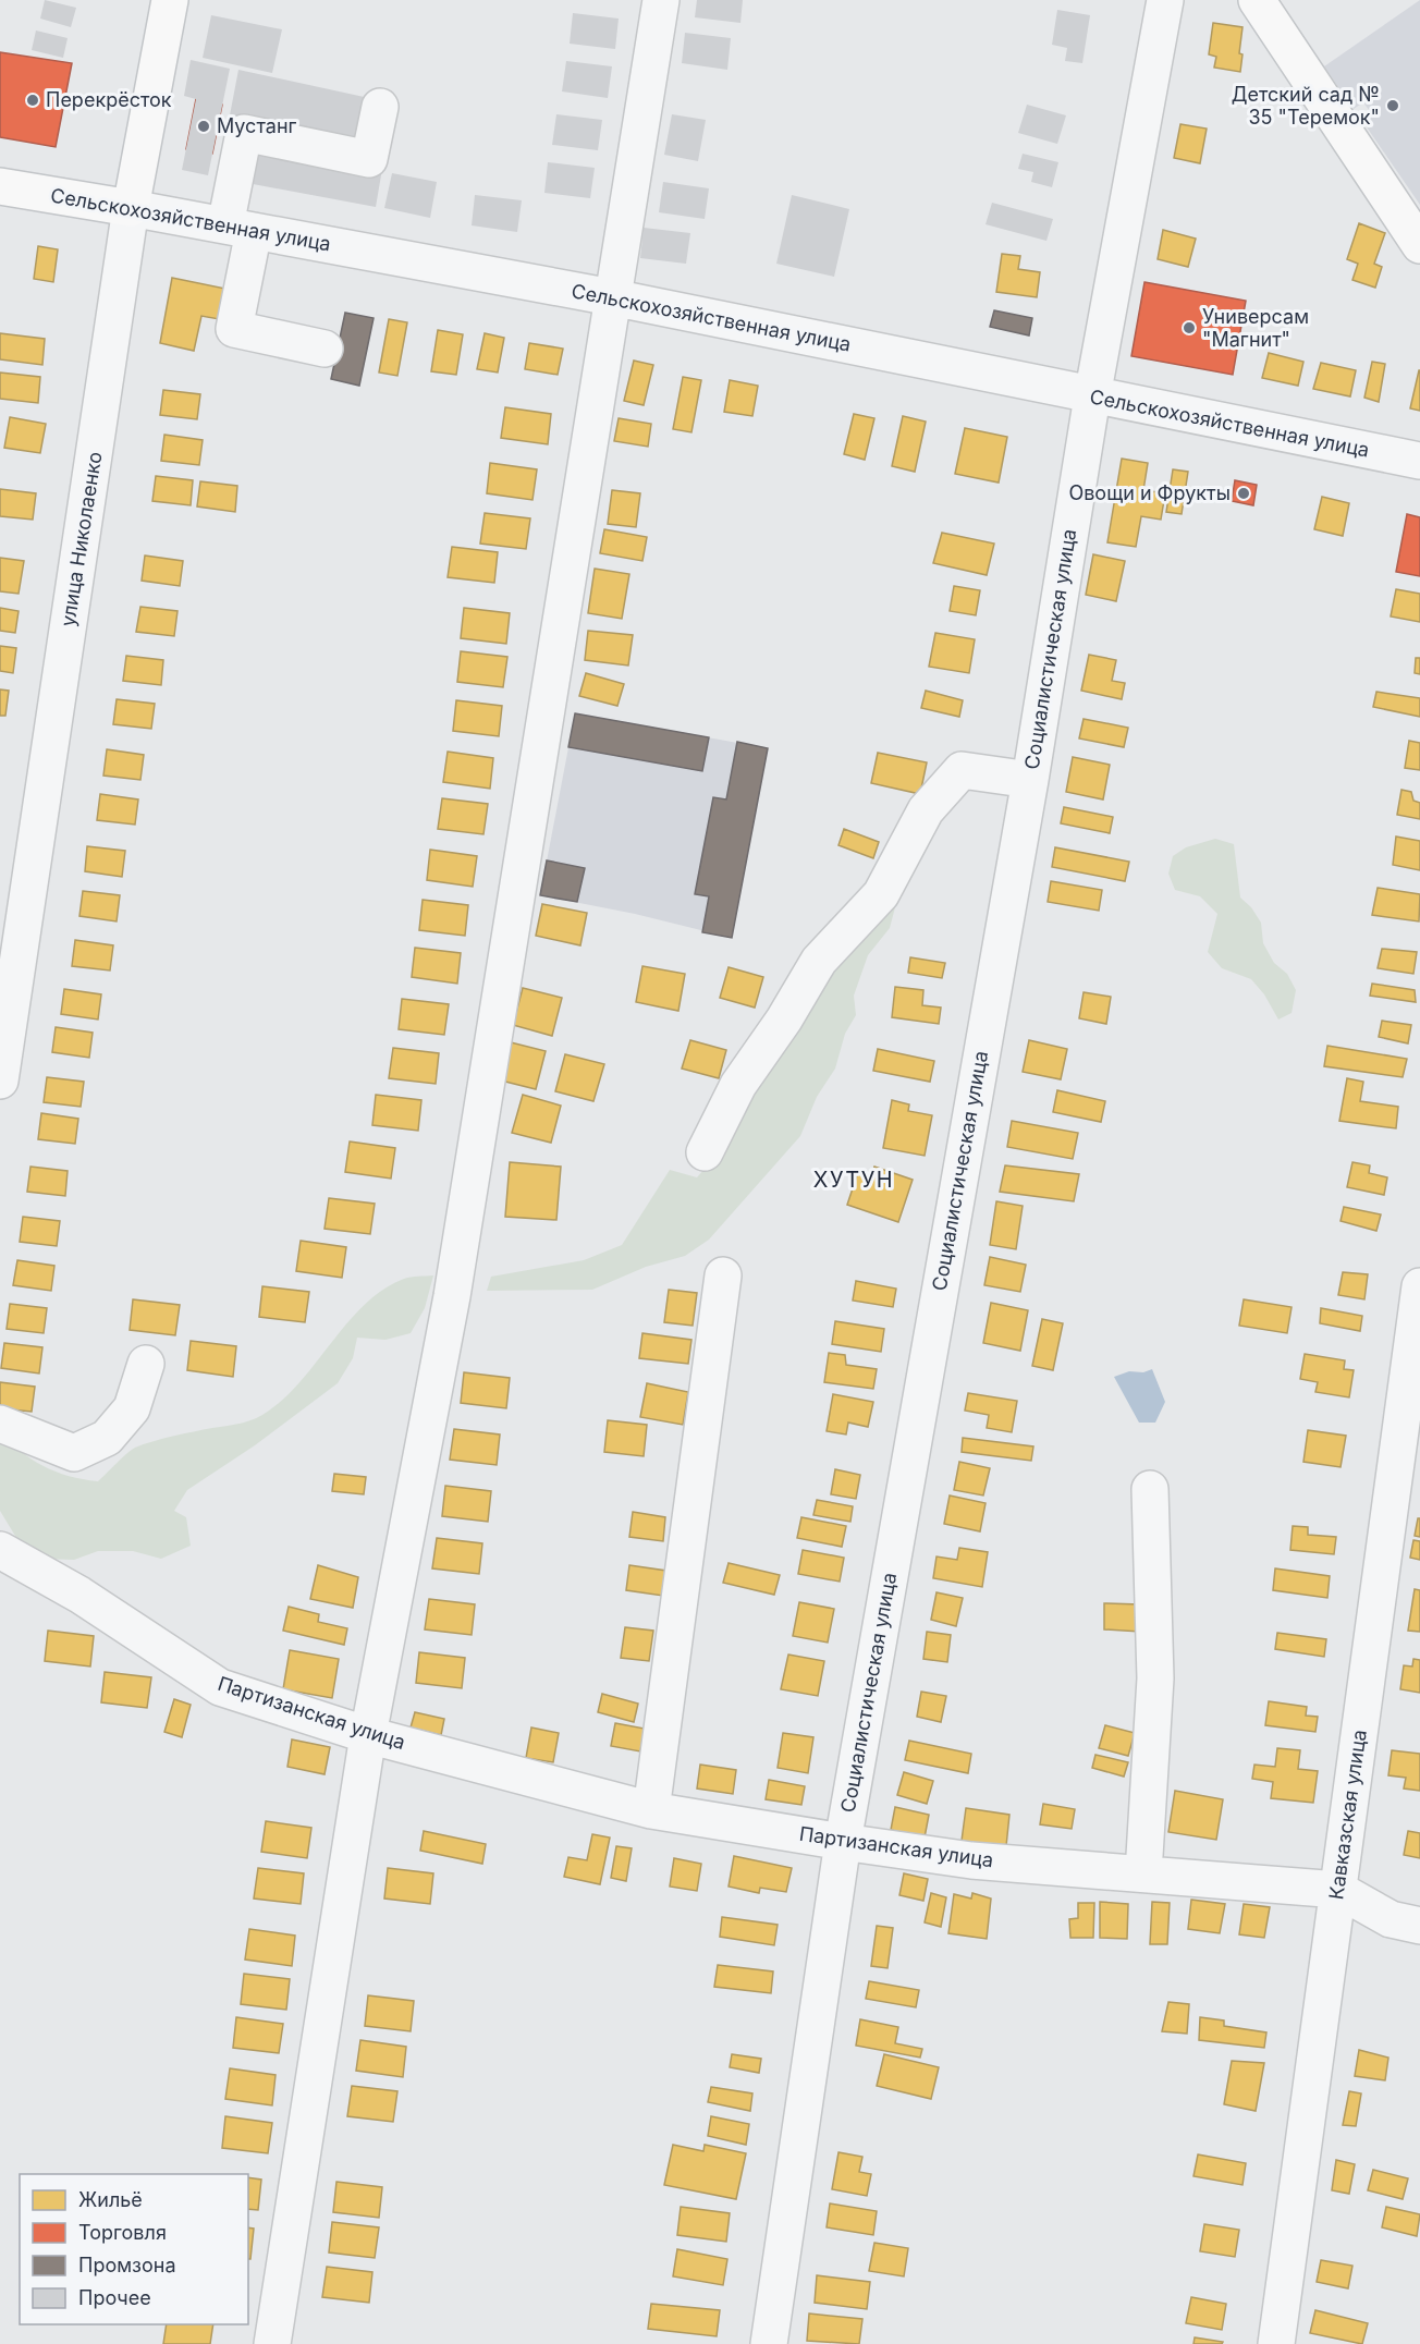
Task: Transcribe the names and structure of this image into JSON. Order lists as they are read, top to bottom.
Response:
{
  "streets": {
    "main road": ["Сельскохозяйственная улица", "улица Николаенко"],
    "street": ["Социалистическая улица", "Партизанская улица", "Кавказская улица"]
  },
  "crossings": [
    ["Сельскохозяйственная улица", "улица Николаенко"],
    ["Сельскохозяйственная улица", "Социалистическая улица"],
    ["Социалистическая улица", "Партизанская улица"],
    ["Партизанская улица", "Кавказская улица"]
  ],
  "districts": ["ХУТУН"],
  "places": [
    "Перекрёсток",
    "Детский сад № 35 \"Теремок\"",
    "Мустанг",
    "Универсам \"Магнит\"",
    "Овощи и Фрукты"
  ],
  "legend": [
    "Жильё",
    "Торговля",
    "Промзона",
    "Прочее"
  ]
}
